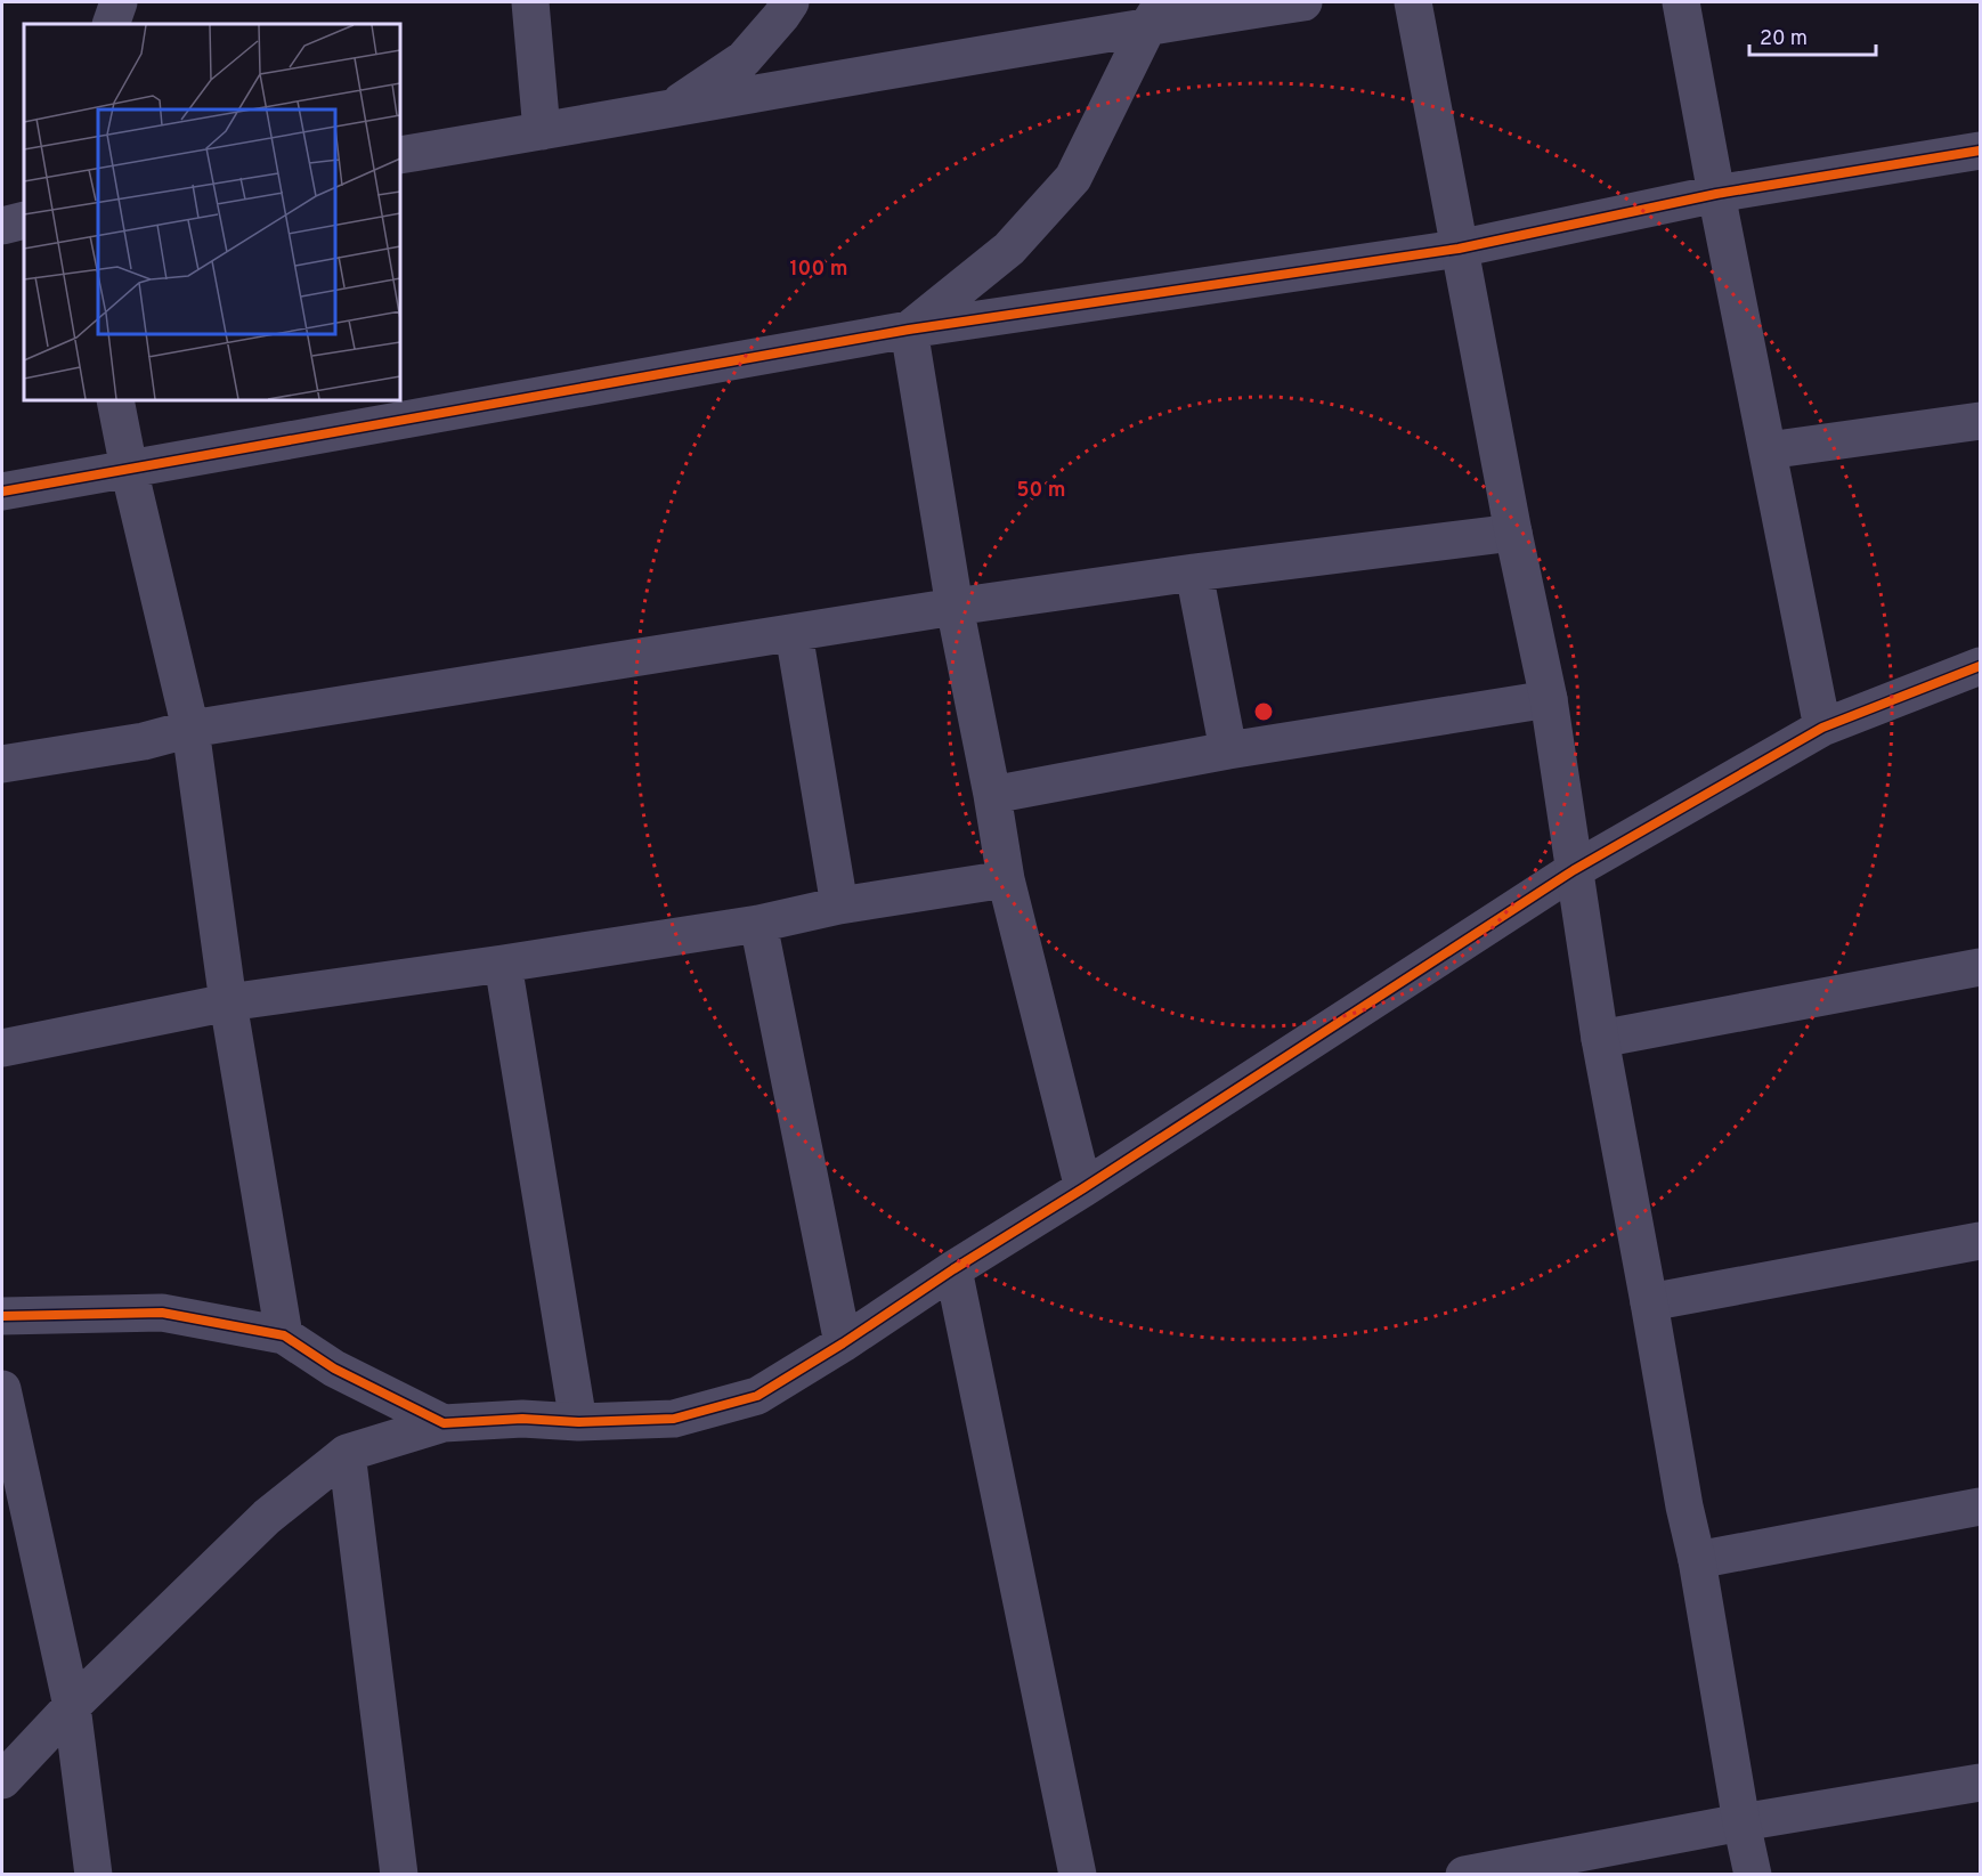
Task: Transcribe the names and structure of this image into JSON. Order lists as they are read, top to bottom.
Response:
{
  "scale_bar": "20 m",
  "rings": ["100 m", "50 m"]
}
